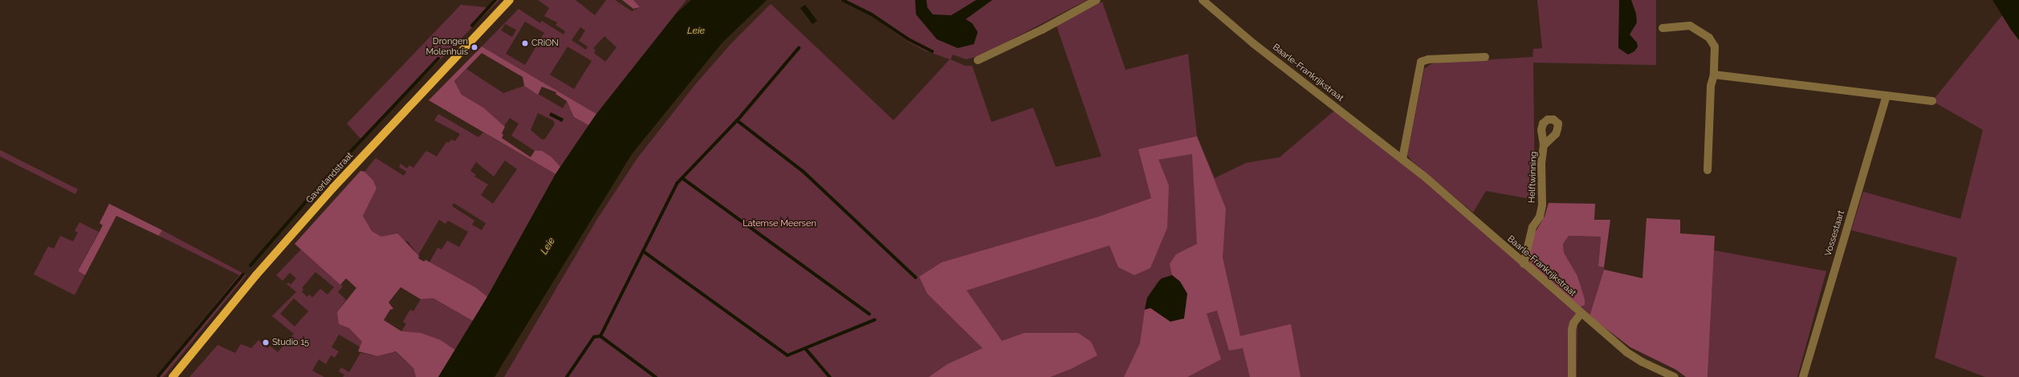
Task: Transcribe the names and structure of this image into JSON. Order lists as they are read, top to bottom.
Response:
{
  "streets": {
    "main road": ["Gaverlandstraat"],
    "street": ["Baarle-Frankrijkstraat", "Helftwinning", "Vossestaart"]
  },
  "crossings": [
    ["Baarle-Frankrijkstraat", "Helftwinning"]
  ],
  "water": ["Leie"],
  "parks": ["Latemse Meersen"],
  "places": ["CRiON", "Drongen Molenhuis", "Studio 15"]
}
